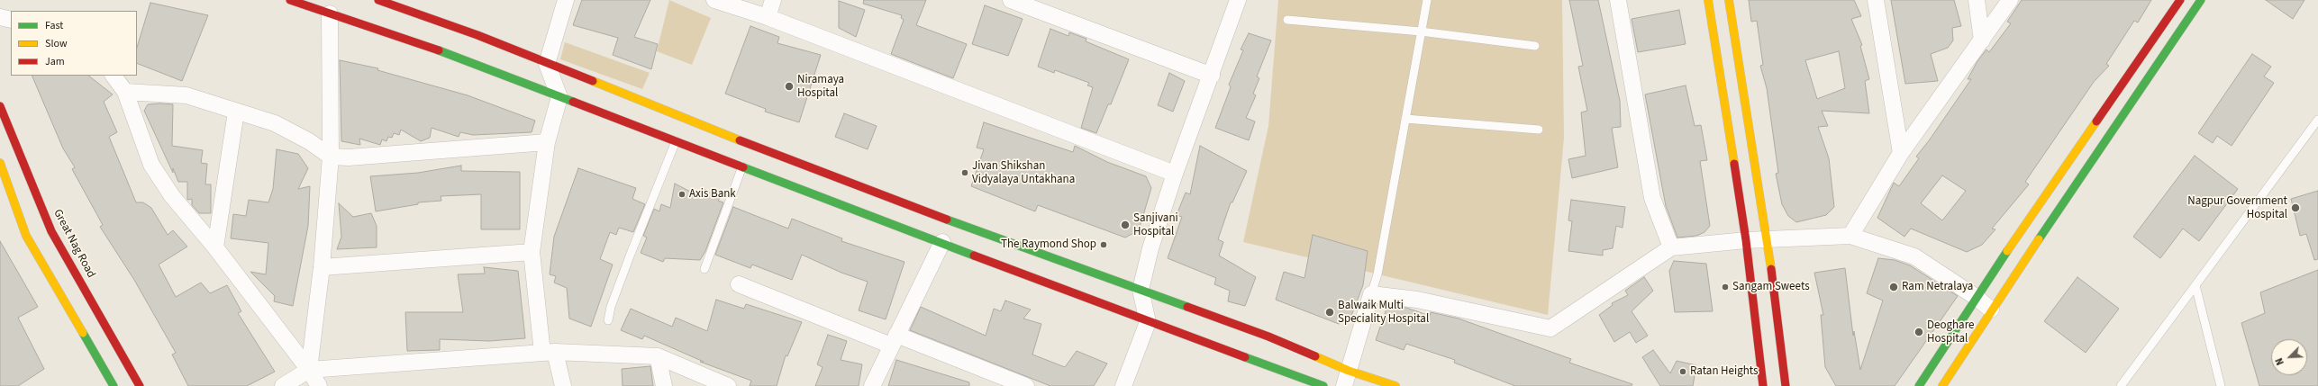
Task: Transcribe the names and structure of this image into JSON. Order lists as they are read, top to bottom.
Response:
{
  "streets": {
    "main road": ["Great Nag Road"]
  },
  "places": [
    "Niramaya Hospital",
    "Jivan Shikshan Vidyalaya Untakhana",
    "Axis Bank",
    "Nagpur Government Hospital",
    "Sanjivani Hospital",
    "The Raymond Shop",
    "Sangam Sweets",
    "Ram Netralaya",
    "Balwaik Multi Speciality Hospital",
    "Deoghare Hospital",
    "Ratan Heights"
  ],
  "legend": ["Fast", "Slow", "Jam"],
  "north": "bottom left"
}
